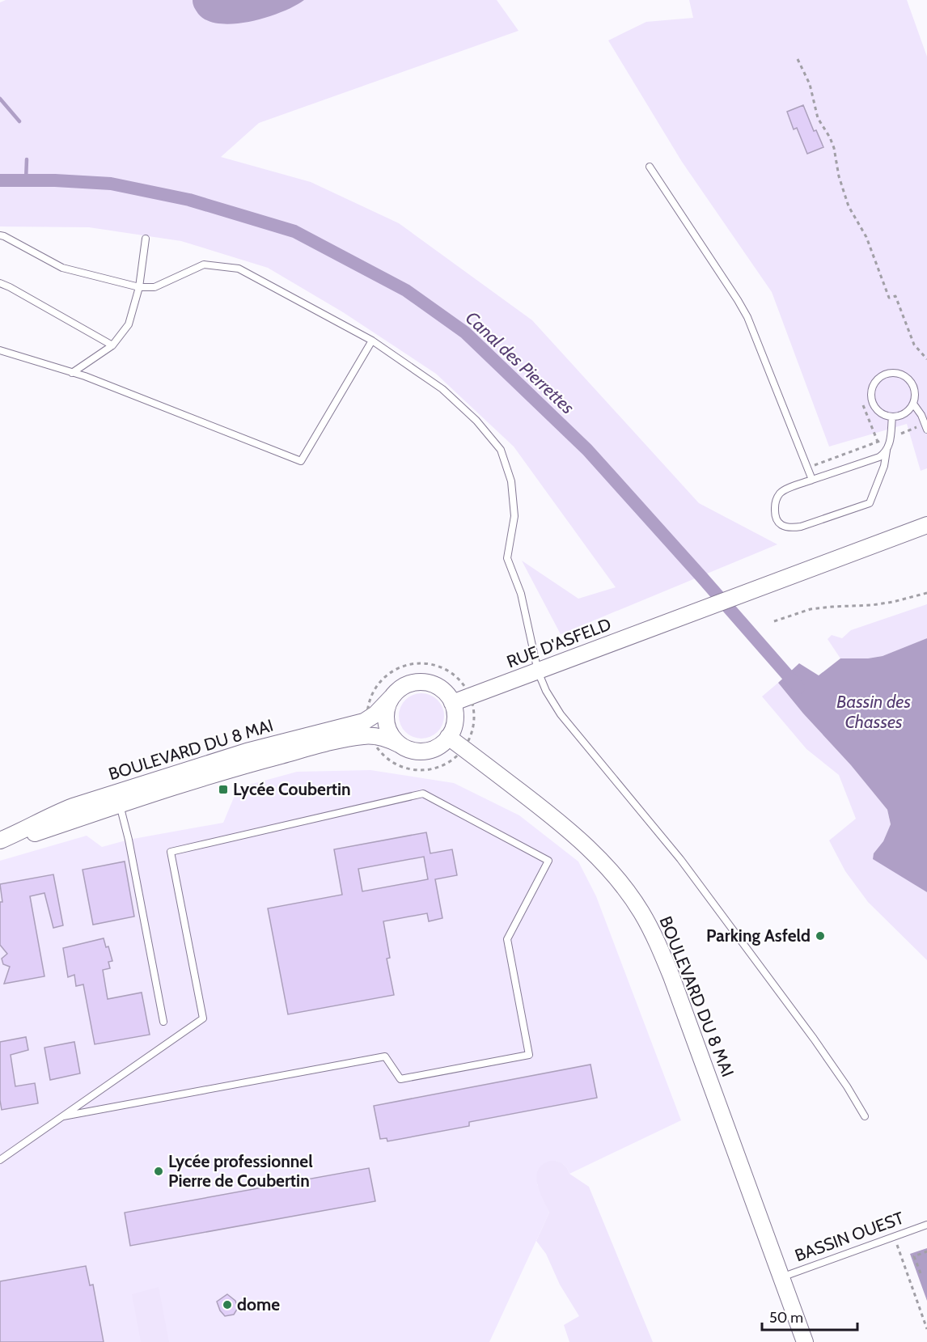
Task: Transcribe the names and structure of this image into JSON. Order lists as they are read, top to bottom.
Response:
{
  "streets": {
    "street": ["RUE D'ASFELD", "BOULEVARD DU 8 MAI"],
    "lane": ["BASSIN OUEST"]
  },
  "crossings": [
    ["RUE D'ASFELD", "BOULEVARD DU 8 MAI"],
    ["BOULEVARD DU 8 MAI", "BASSIN OUEST"]
  ],
  "water": ["Canal des Pierrettes", "Bassin des Chasses"],
  "places": {
    "transit": ["Lycée Coubertin"],
    "other": ["Parking Asfeld", "Lycée professionnel Pierre de Coubertin", "dome"]
  },
  "scale_bar": "50 m"
}
